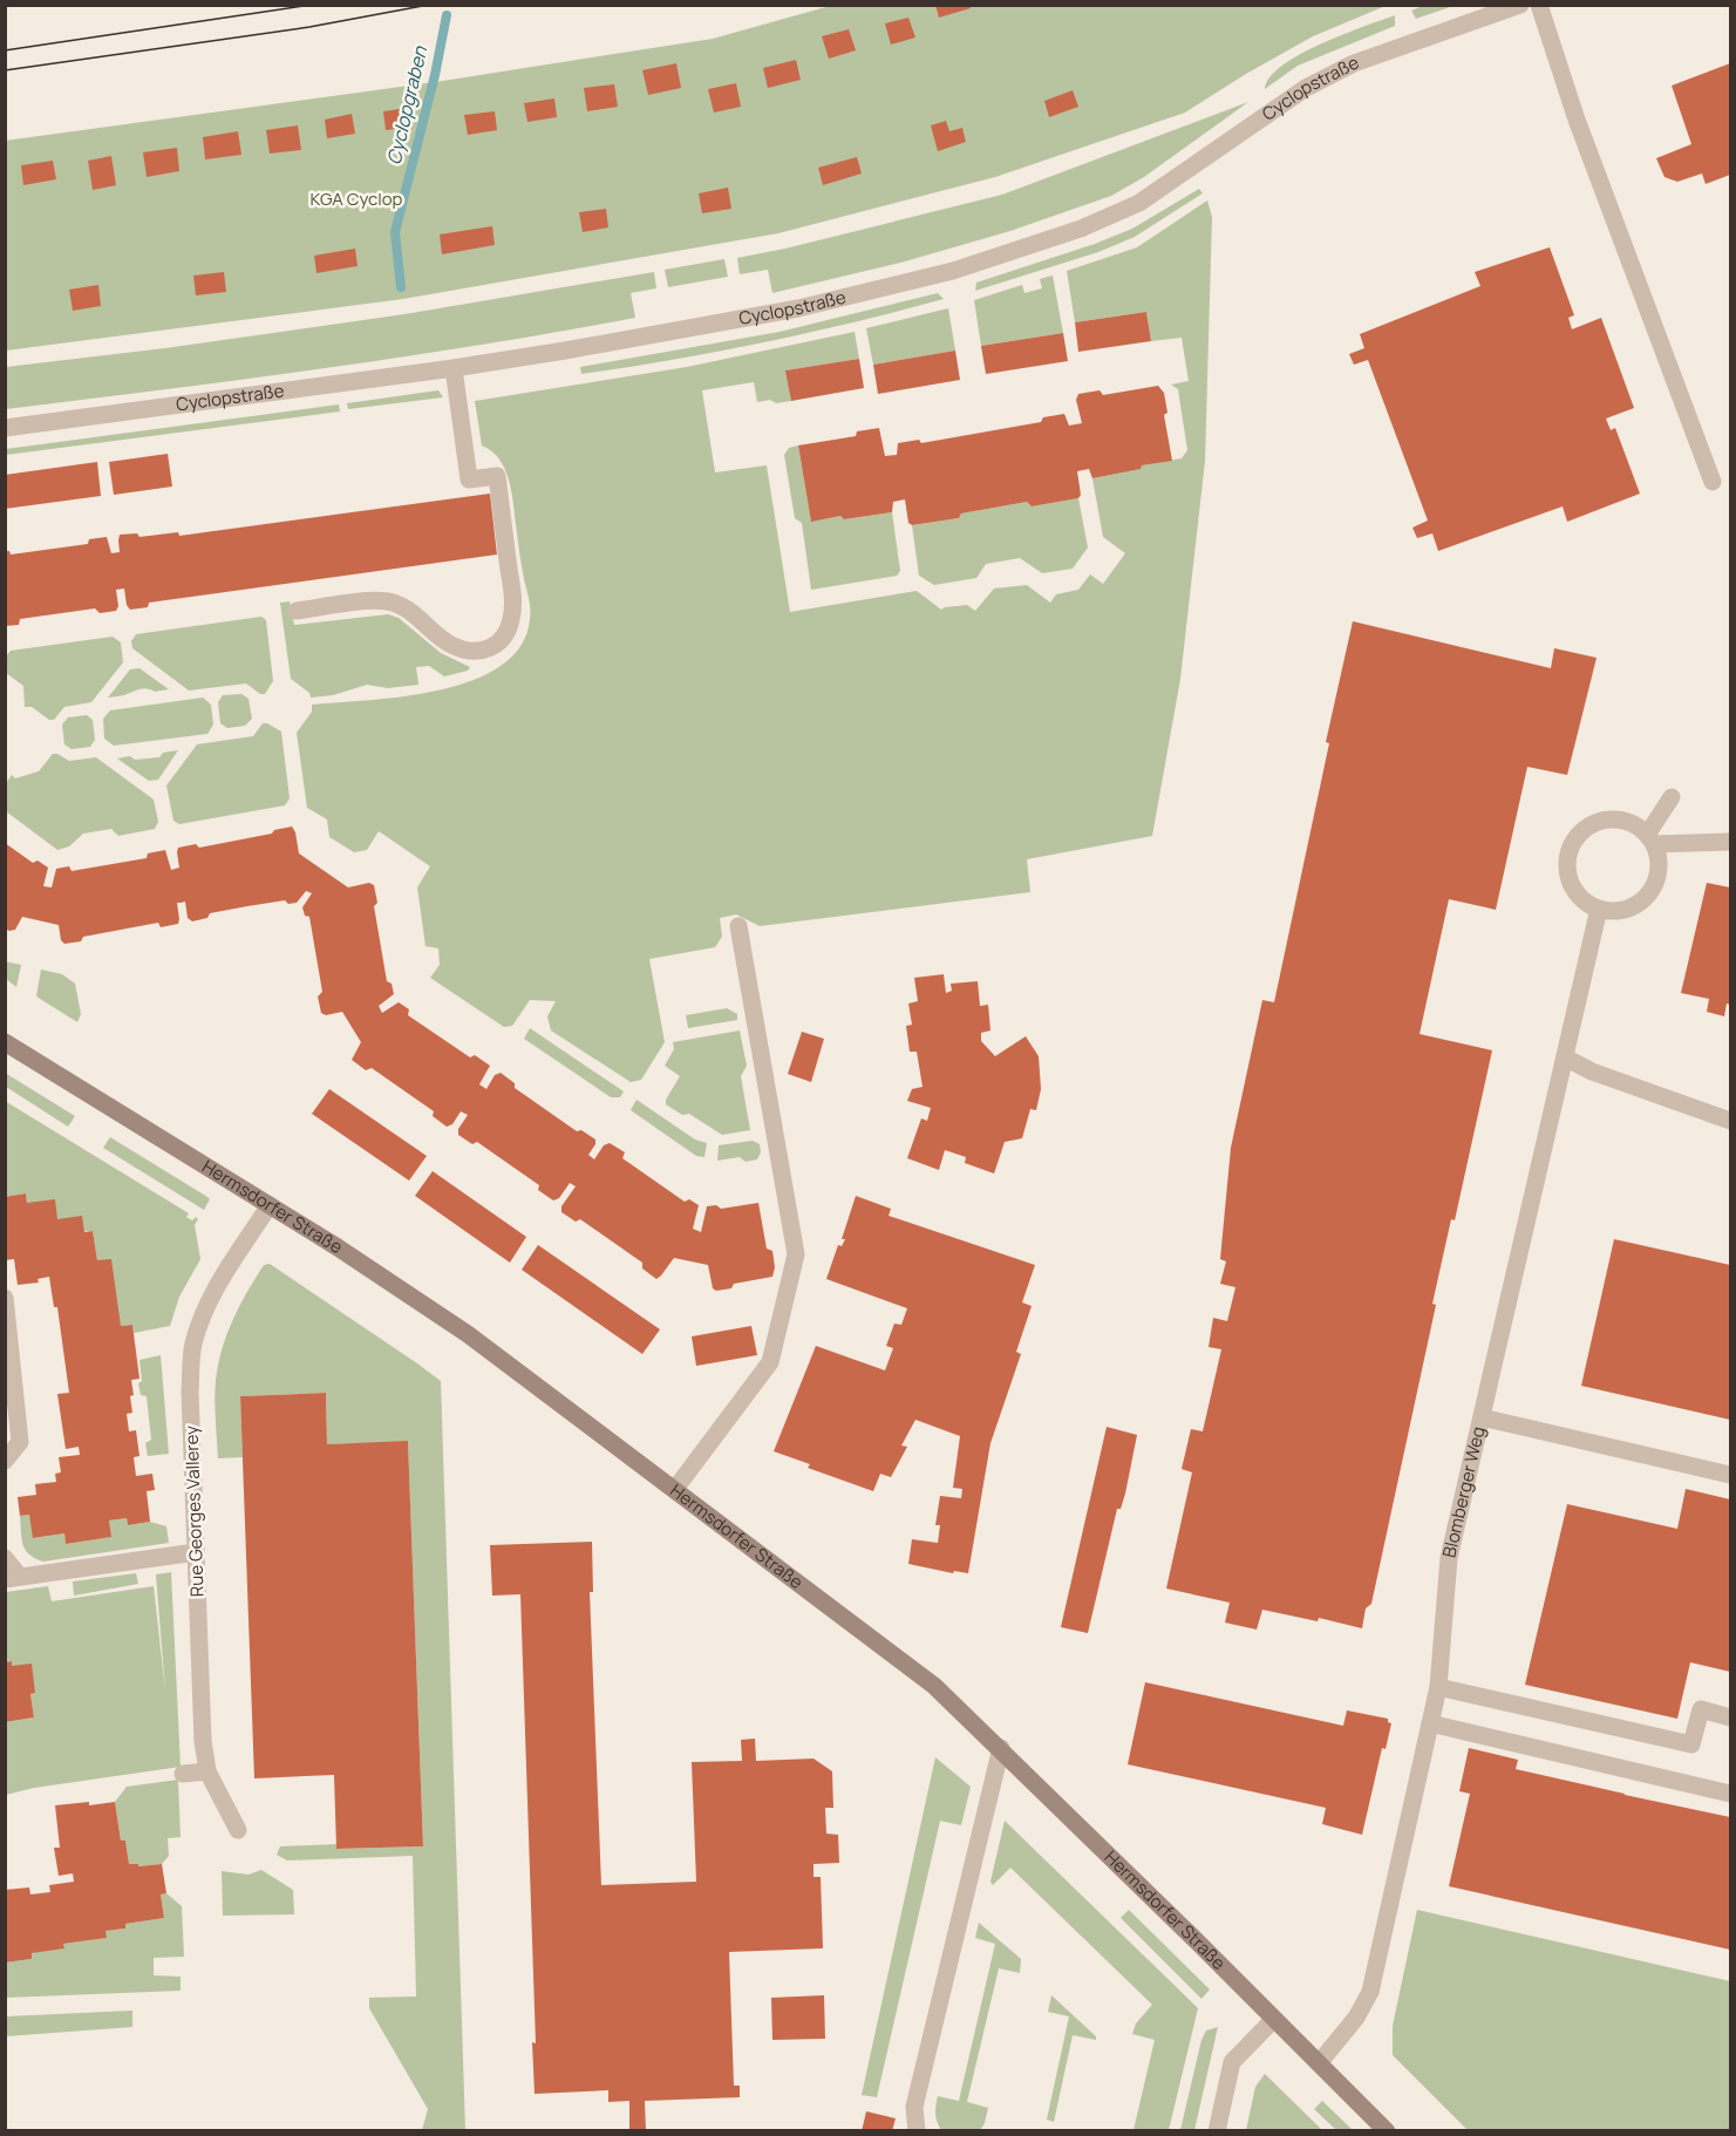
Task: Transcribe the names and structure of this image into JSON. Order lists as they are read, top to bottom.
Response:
{
  "streets": {
    "main road": ["Hermsdorfer Straße"],
    "street": ["Cyclopstraße", "Blomberger Weg", "Rue Georges Vallerey"]
  },
  "crossings": [
    ["Hermsdorfer Straße", "Blomberger Weg"],
    ["Hermsdorfer Straße", "Rue Georges Vallerey"]
  ],
  "water": ["Cyclopgraben"],
  "parks": ["KGA Cyclop"]
}
